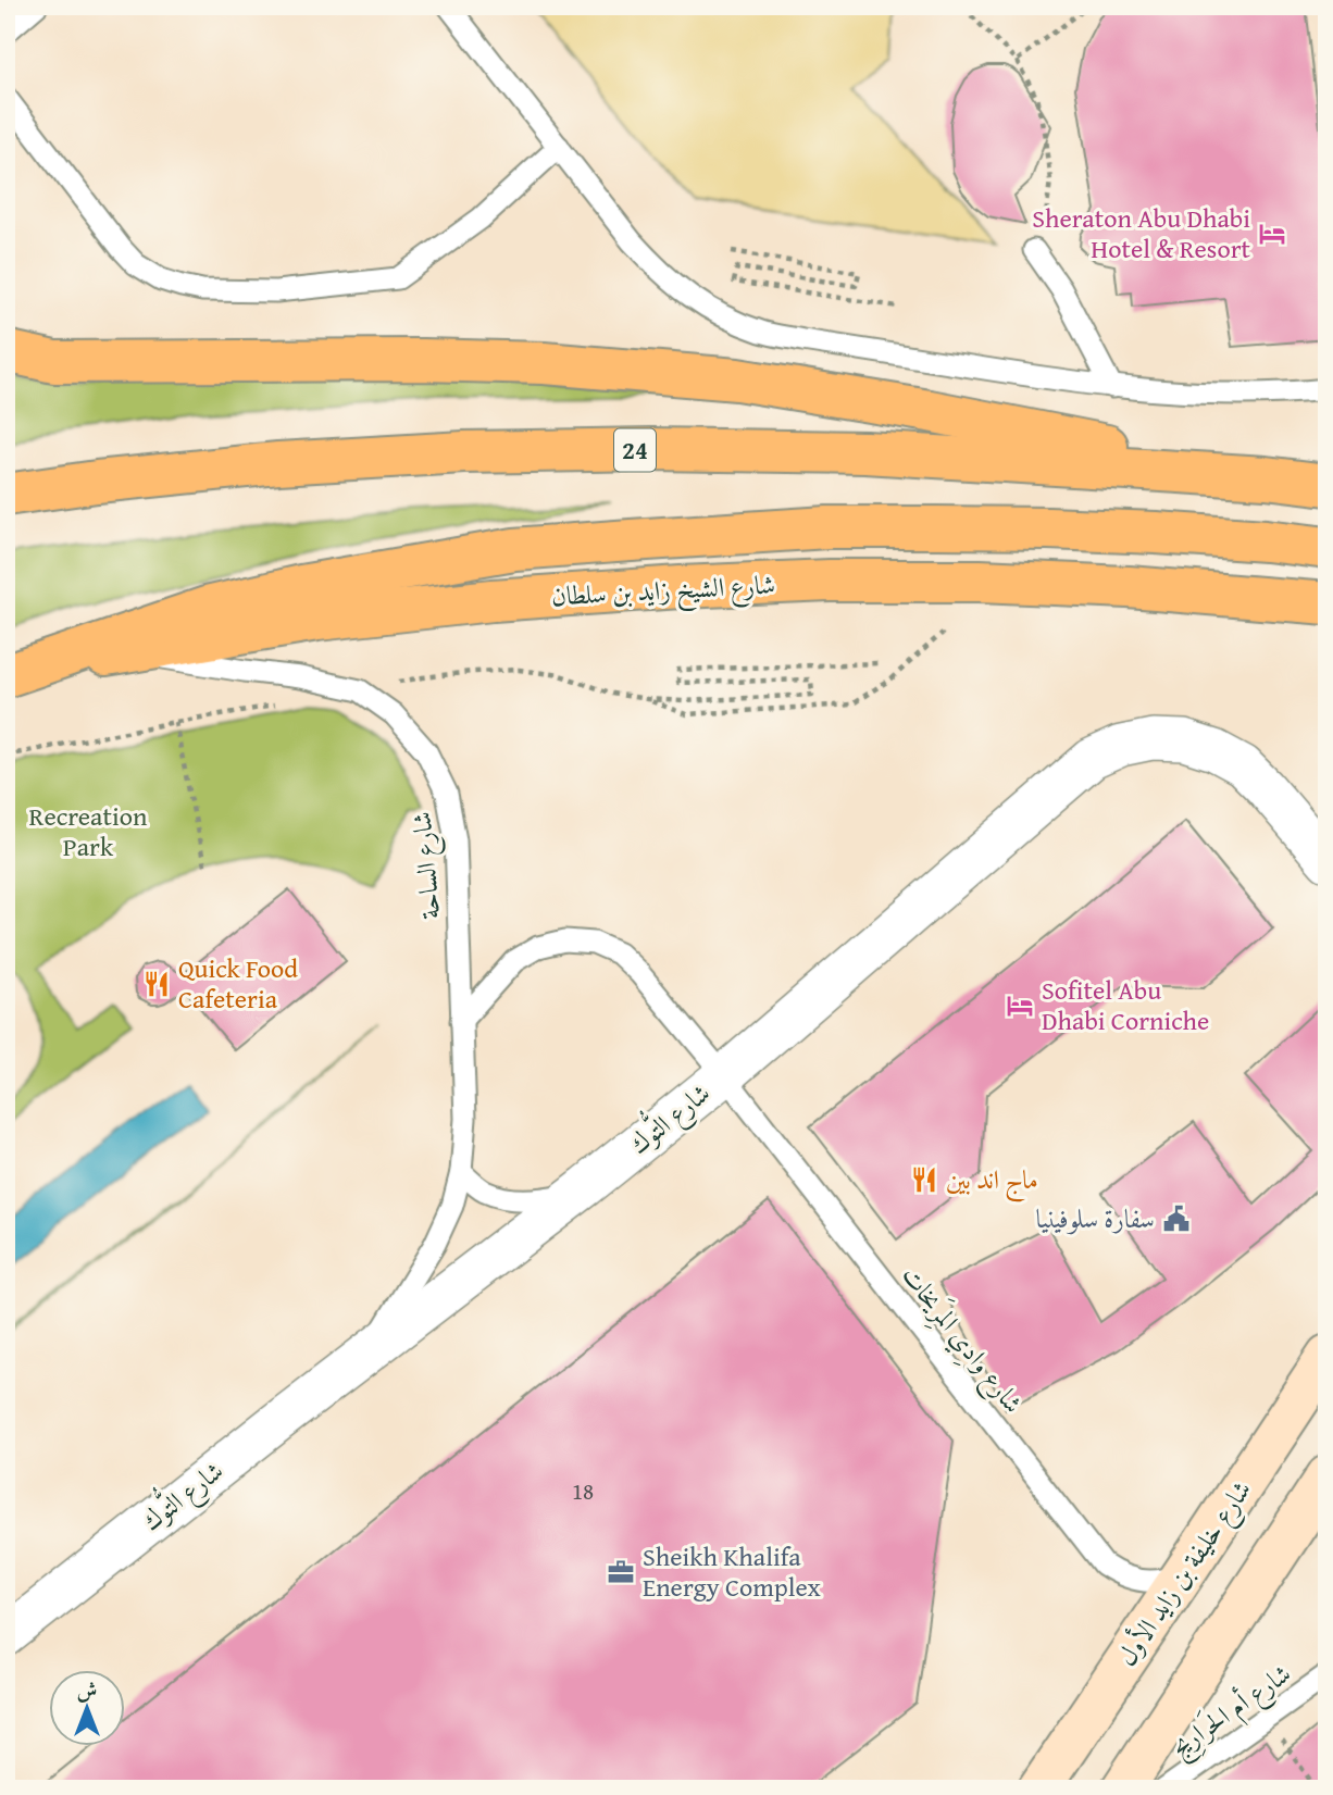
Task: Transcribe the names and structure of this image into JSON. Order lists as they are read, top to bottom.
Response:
{
  "streets": {
    "main road": ["24", "شارع الشيخ زايد بن سلطان", "شارع خليفة بن زايد الأول"],
    "street": ["شارع التُّوك"],
    "lane": ["شارع الساحة", "شارع وادِي المِرَيخات", "شارع أم الحَرارِيج"]
  },
  "crossings": [
    ["شارع الشيخ زايد بن سلطان", "شارع الساحة"],
    ["شارع الساحة", "شارع التُّوك"],
    ["شارع الساحة", "شارع وادِي المِرَيخات"],
    ["شارع التُّوك", "شارع وادِي المِرَيخات"],
    ["شارع وادِي المِرَيخات", "شارع خليفة بن زايد الأول"]
  ],
  "parks": ["Recreation Park"],
  "places": {
    "hotel": ["Sheraton Abu Dhabi Hotel & Resort", "Sofitel Abu Dhabi Corniche"],
    "restaurant": ["Quick Food Cafeteria", "ماج اند بين"],
    "public building": ["سفارة سلوفينيا"],
    "office": ["Sheikh Khalifa Energy Complex"]
  },
  "house_numbers": ["18"],
  "north": "top"
}
